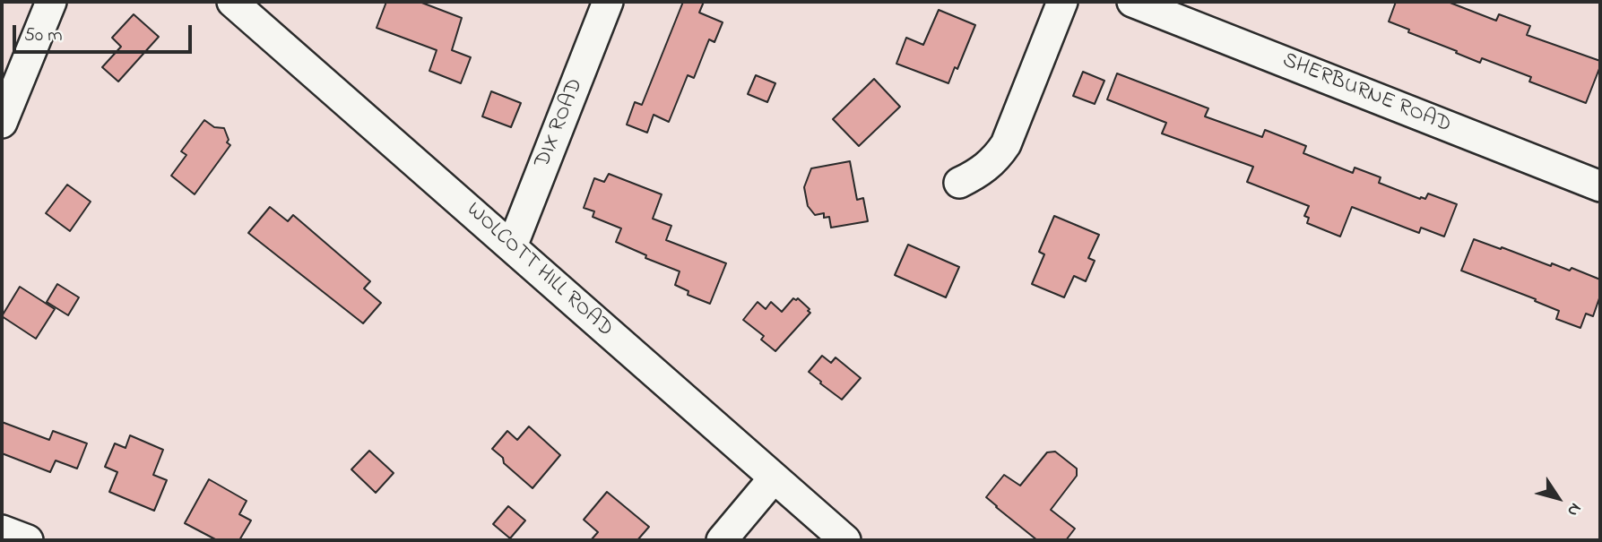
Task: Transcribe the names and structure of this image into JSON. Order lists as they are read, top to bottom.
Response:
{
  "streets": {
    "street": ["SHERBURNE ROAD", "DIX ROAD", "WOLCOTT HILL ROAD"]
  },
  "crossings": [
    ["DIX ROAD", "WOLCOTT HILL ROAD"]
  ],
  "scale_bar": "50 m",
  "north": "bottom right"
}
